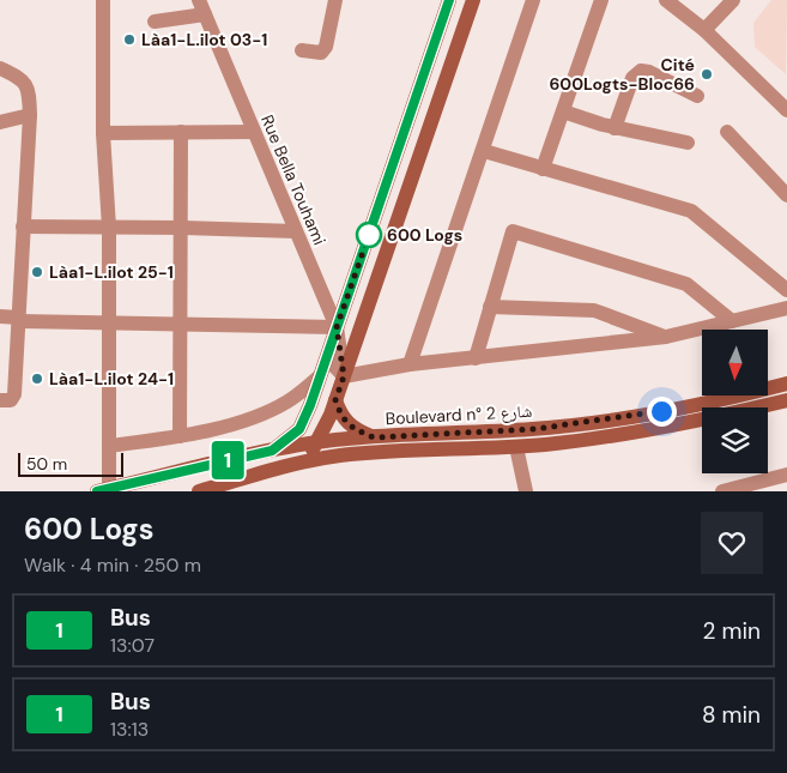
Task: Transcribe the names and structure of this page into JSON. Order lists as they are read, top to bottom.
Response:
{
  "streets": {
    "main road": ["Boulevard n° شارع 2"],
    "street": ["Rue Bella Touhami"]
  },
  "places": [
    "Làa1-L.ilot 03-1",
    "Cité 600Logts-Bloc66",
    "600 Logs",
    "Làa1-L.ilot 25-1",
    "Làa1-L.ilot 24-1"
  ],
  "lines": ["bus line 1"],
  "scale_bar": "50 m",
  "north": "bottom",
  "page": {
    "on_map": "1",
    "scale": "50 m",
    "heading": ["600 Logs", "Walk · 4 min · 250 m"],
    "list": [
      {
        "mark": "1",
        "name": "Bus",
        "note": "13:07",
        "value": "2 min"
      },
      {
        "mark": "1",
        "name": "Bus",
        "note": "13:13",
        "value": "8 min"
      }
    ]
  }
}
